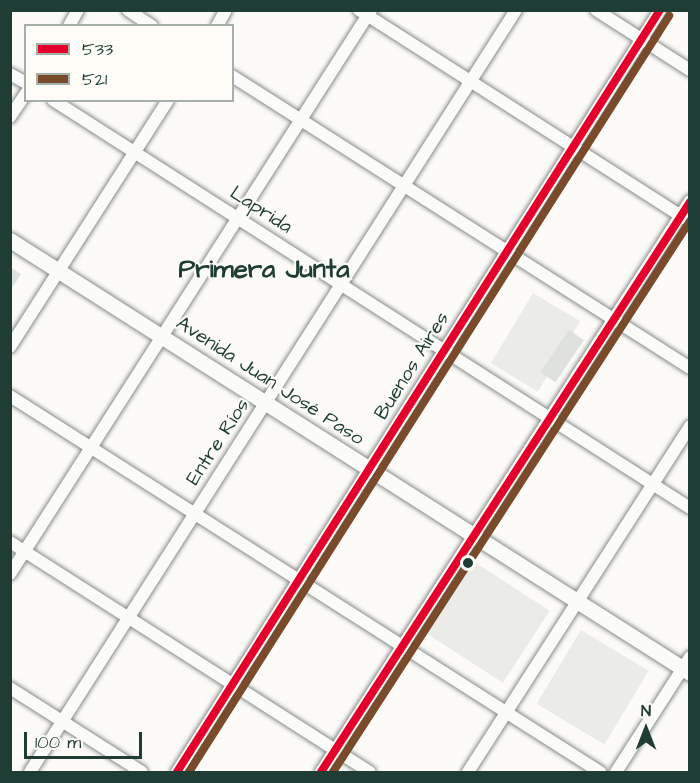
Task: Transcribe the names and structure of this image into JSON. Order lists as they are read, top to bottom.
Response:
{
  "streets": {
    "main road": ["Avenida Juan José Paso"],
    "street": ["Laprida", "Buenos Aires", "Entre Ríos"]
  },
  "crossings": [
    ["Laprida", "Buenos Aires"],
    ["Laprida", "Entre Ríos"],
    ["Buenos Aires", "Avenida Juan José Paso"],
    ["Avenida Juan José Paso", "Entre Ríos"]
  ],
  "districts": ["Primera Junta"],
  "lines": ["transit line 533", "transit line 521"],
  "legend": ["533", "521"],
  "scale_bar": "100 m",
  "north": "top"
}
